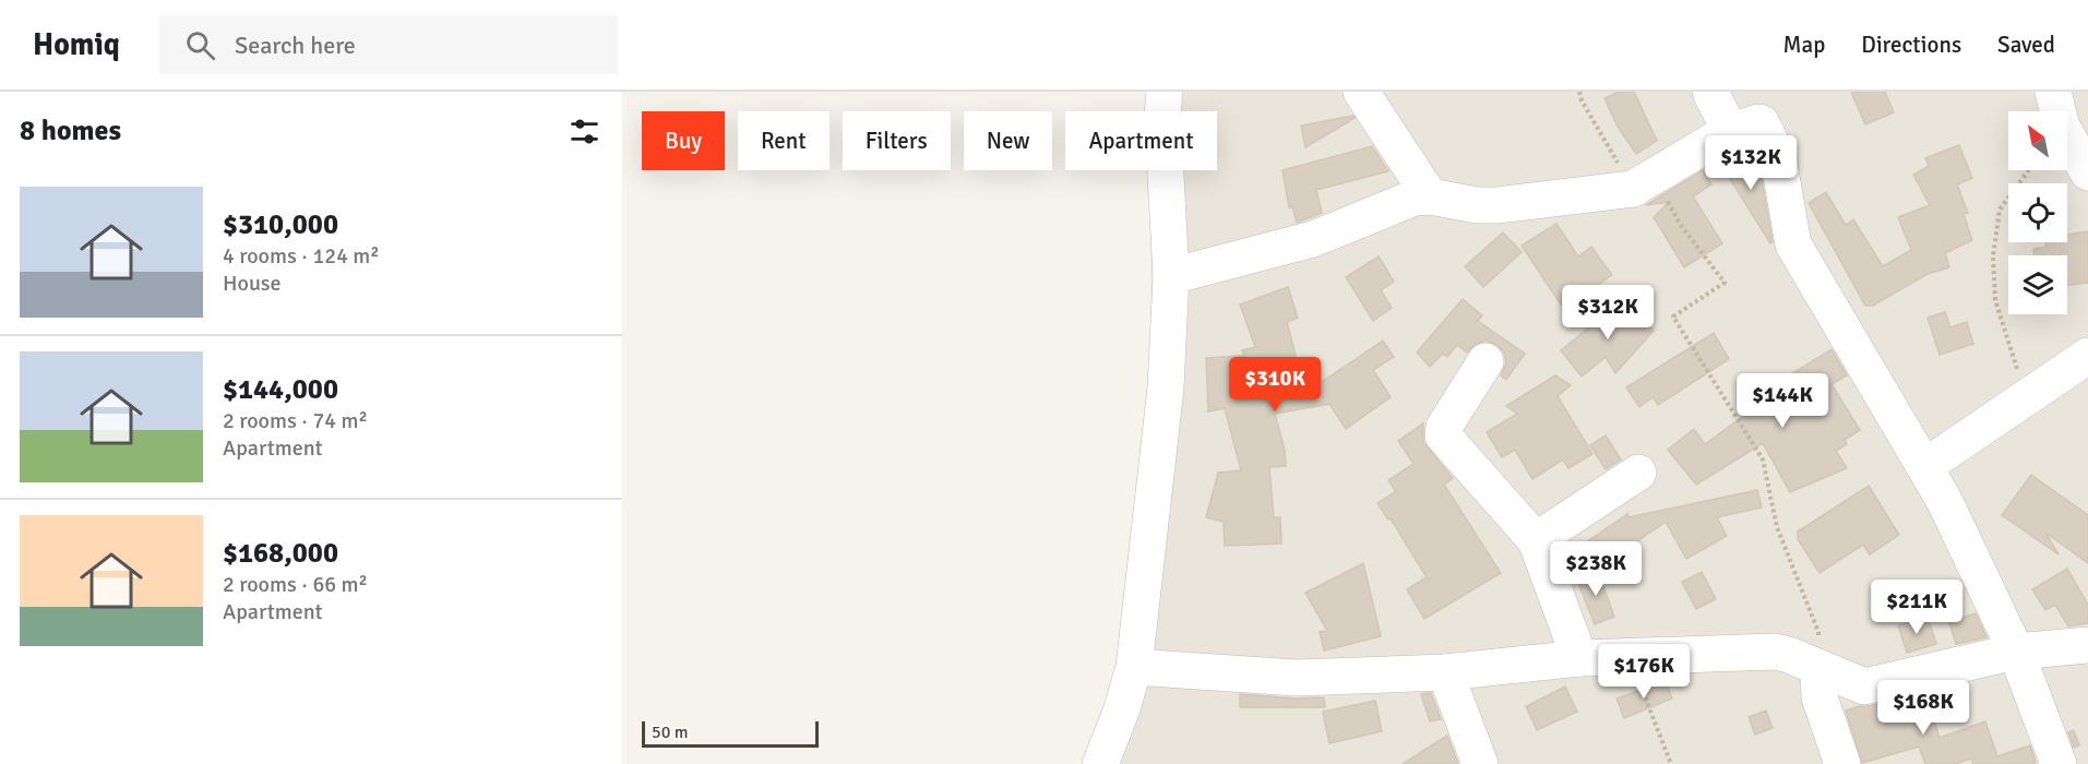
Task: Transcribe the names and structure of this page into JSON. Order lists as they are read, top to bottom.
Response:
{
  "scale_bar": "50 m",
  "north": "top left",
  "page": {
    "header": "Homiq",
    "search": "Search here",
    "nav": ["Map", "Directions", "Saved"],
    "heading": "8 homes",
    "chip": [
      "Buy",
      "Rent",
      "Filters",
      "New",
      "Apartment"
    ],
    "price": [
      "$132K",
      "$312K",
      "$310K",
      "$144K",
      "$238K",
      "$211K",
      "$176K",
      "$168K"
    ],
    "list": [
      {
        "name": "$310,000",
        "note": "4 rooms · 124 m² · House"
      },
      {
        "name": "$144,000",
        "note": "2 rooms · 74 m² · Apartment"
      },
      {
        "name": "$168,000",
        "note": "2 rooms · 66 m² · Apartment"
      }
    ],
    "scale": "50 m"
  }
}
